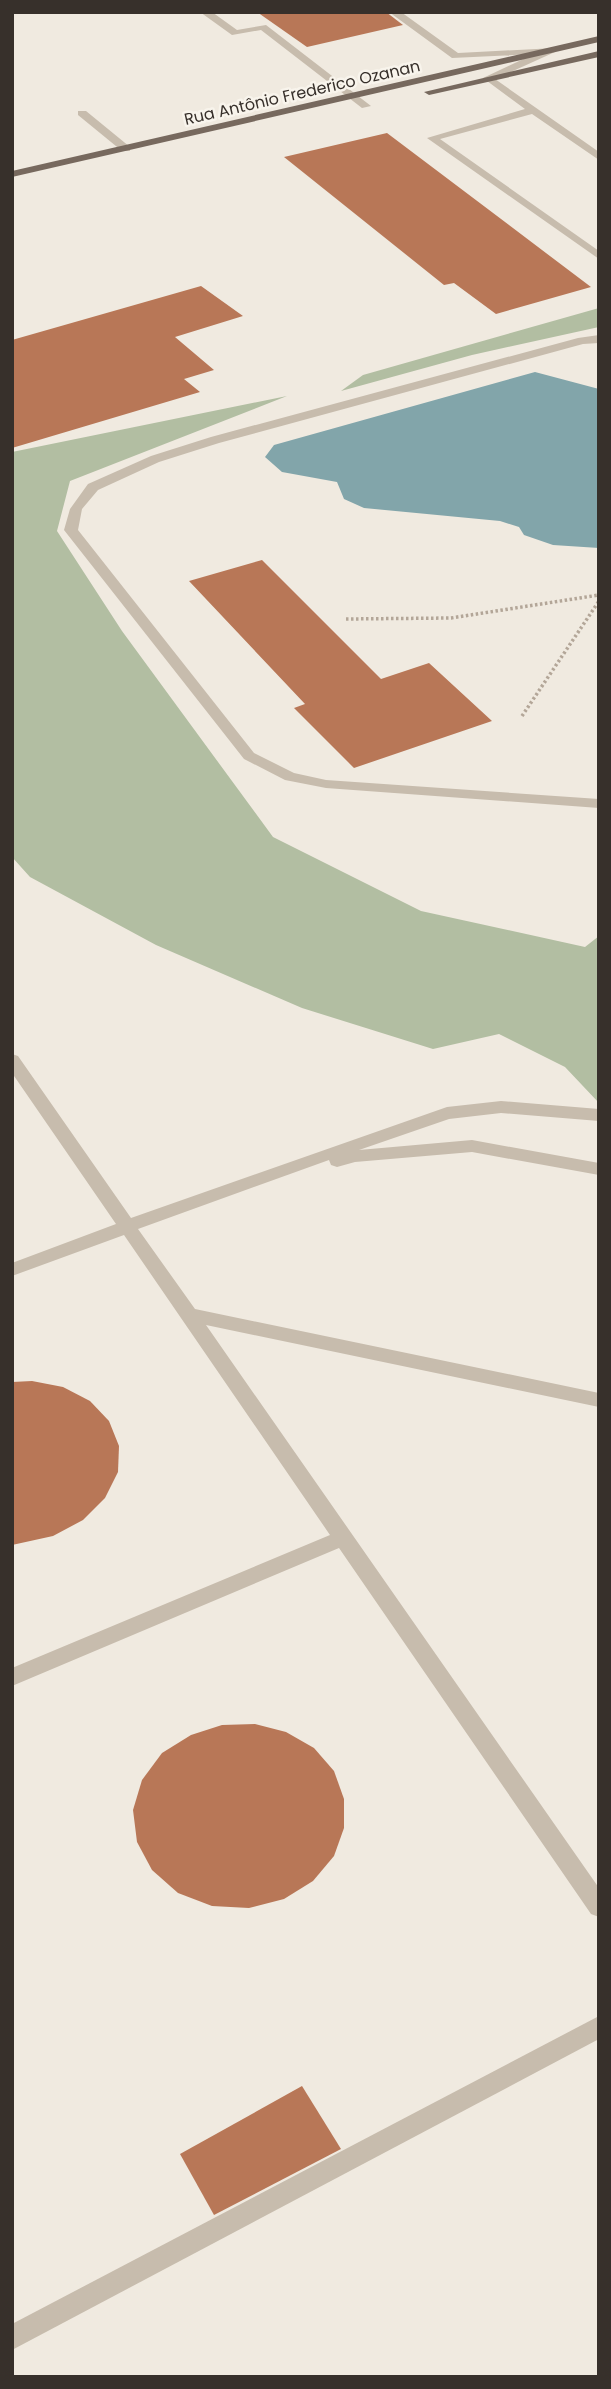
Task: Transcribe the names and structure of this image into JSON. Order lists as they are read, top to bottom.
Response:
{
  "streets": {
    "main road": ["Rua Antônio Frederico Ozanan"]
  }
}
